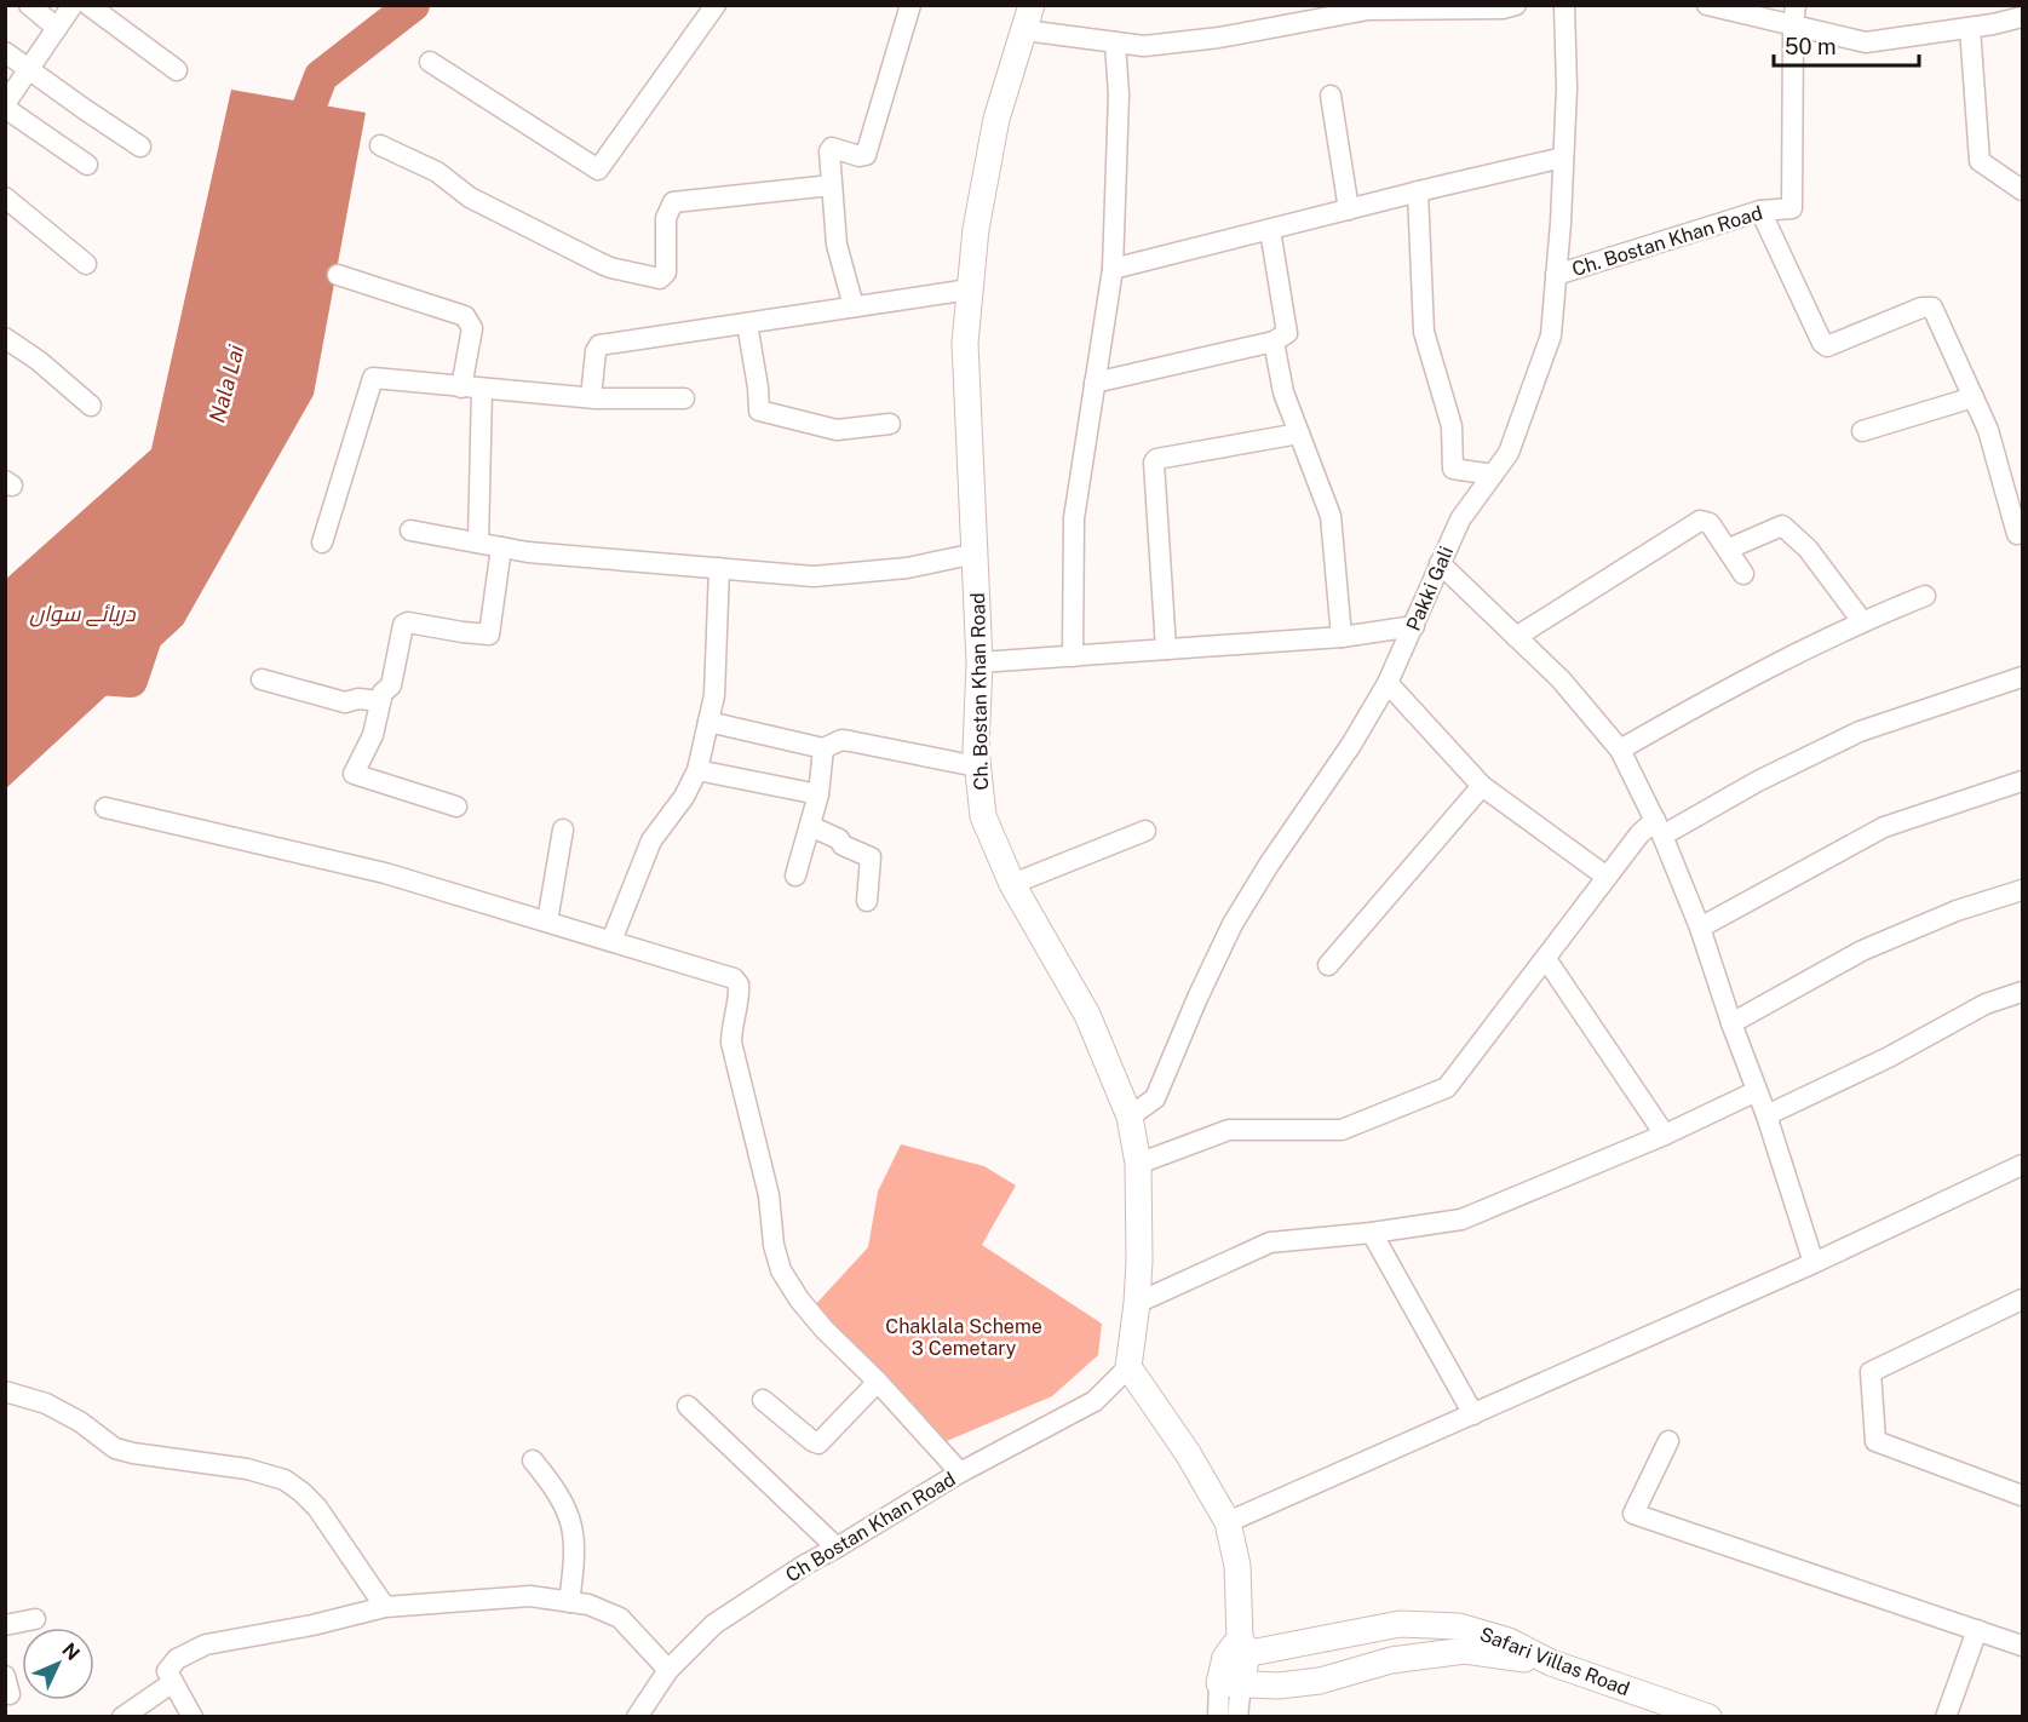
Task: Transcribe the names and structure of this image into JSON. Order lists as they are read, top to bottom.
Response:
{
  "streets": {
    "main road": ["Ch. Bostan Khan Road", "Safari Villas Road"],
    "street": ["Pakki Gali", "Ch Bostan Khan Road"]
  },
  "crossings": [
    ["Ch. Bostan Khan Road", "Pakki Gali"],
    ["Ch. Bostan Khan Road", "Ch Bostan Khan Road"]
  ],
  "water": ["Nala Lai", "دریائے سواں"],
  "parks": ["Chaklala Scheme 3 Cemetary"],
  "scale_bar": "50 m",
  "north": "top right"
}
